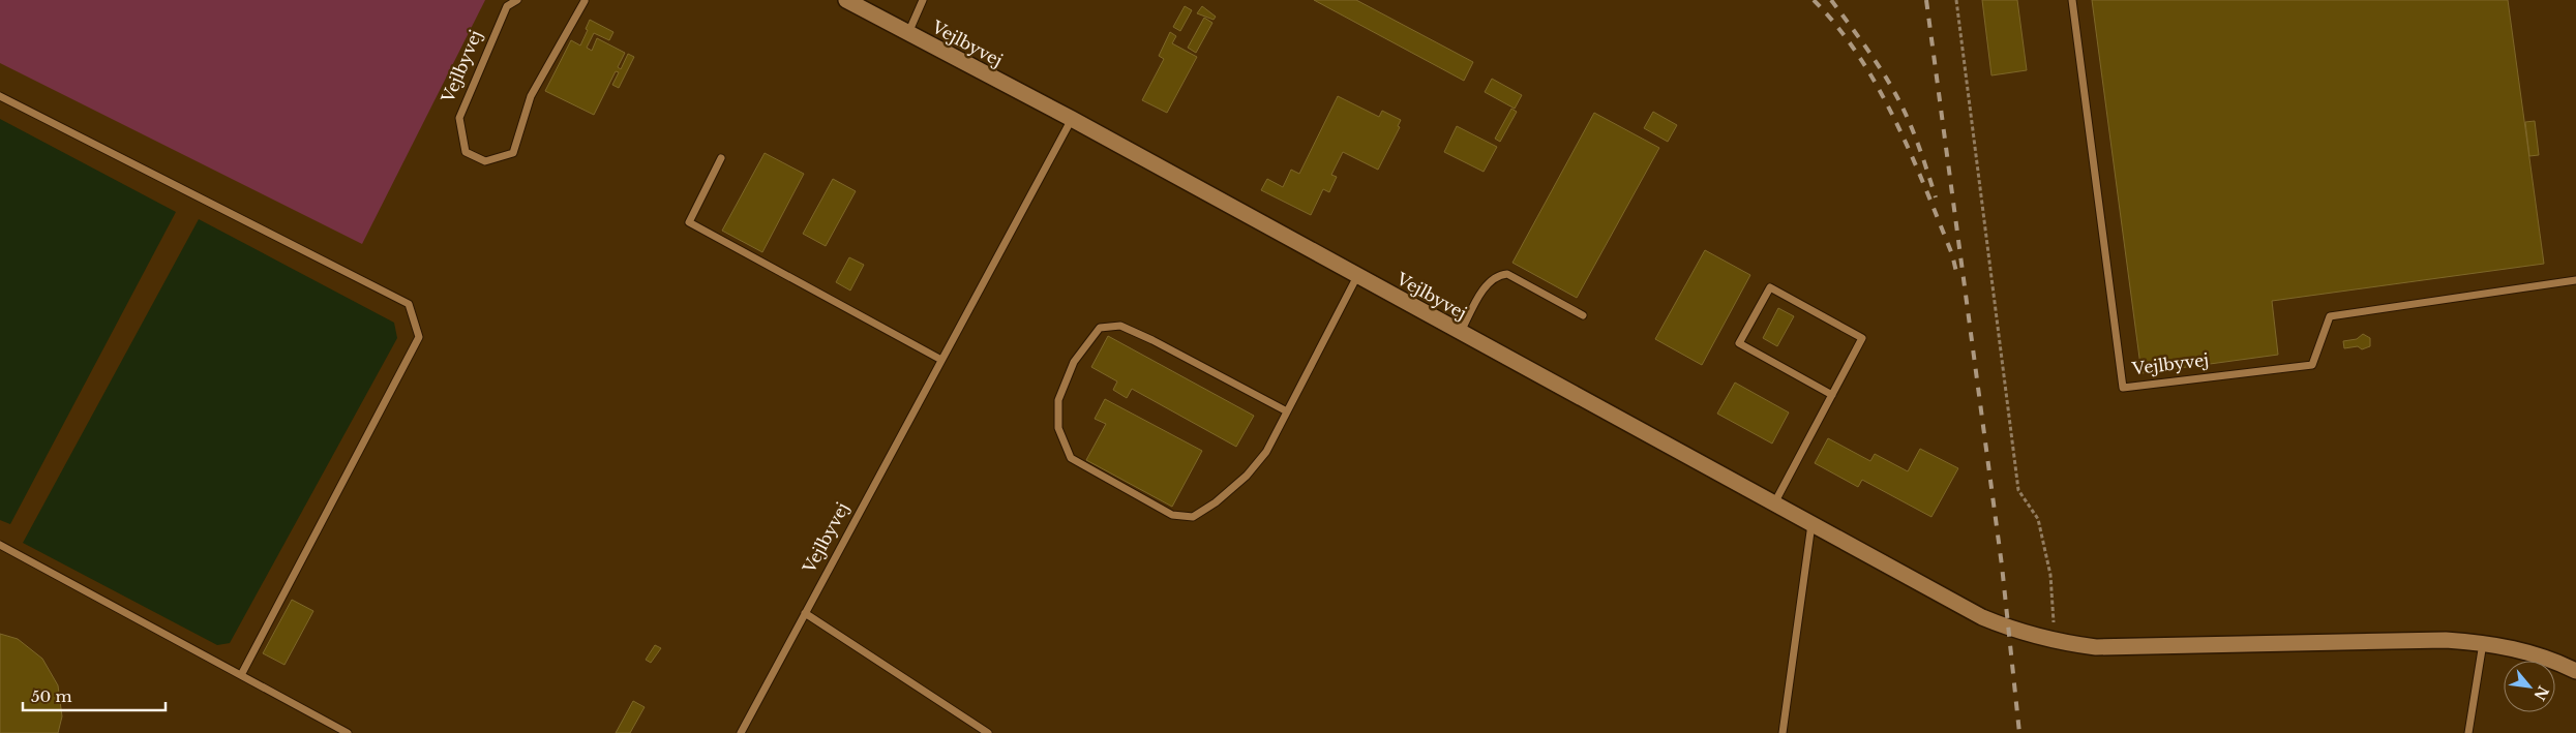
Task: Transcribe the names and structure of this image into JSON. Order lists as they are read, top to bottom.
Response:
{
  "streets": {
    "street": ["Vejlbyvej"]
  },
  "scale_bar": "50 m",
  "north": "bottom right"
}
